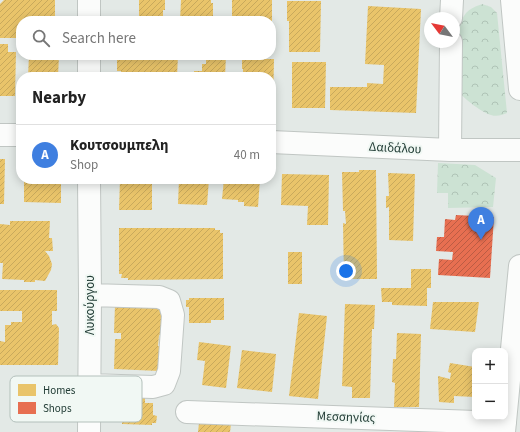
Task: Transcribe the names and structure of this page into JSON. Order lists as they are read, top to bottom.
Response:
{
  "streets": {
    "street": ["Δαιδάλου", "Λυκούργου", "Μεσσηνίας"]
  },
  "legend": ["Homes", "Shops"],
  "north": "top left",
  "page": {
    "search": "Search here",
    "heading": "Nearby",
    "list": [
      {
        "mark": "A",
        "name": "Κουτσουμπελη",
        "note": "Shop",
        "value": "40 m"
      }
    ],
    "pins": "A",
    "map_buttons": ["+", "−"]
  }
}
